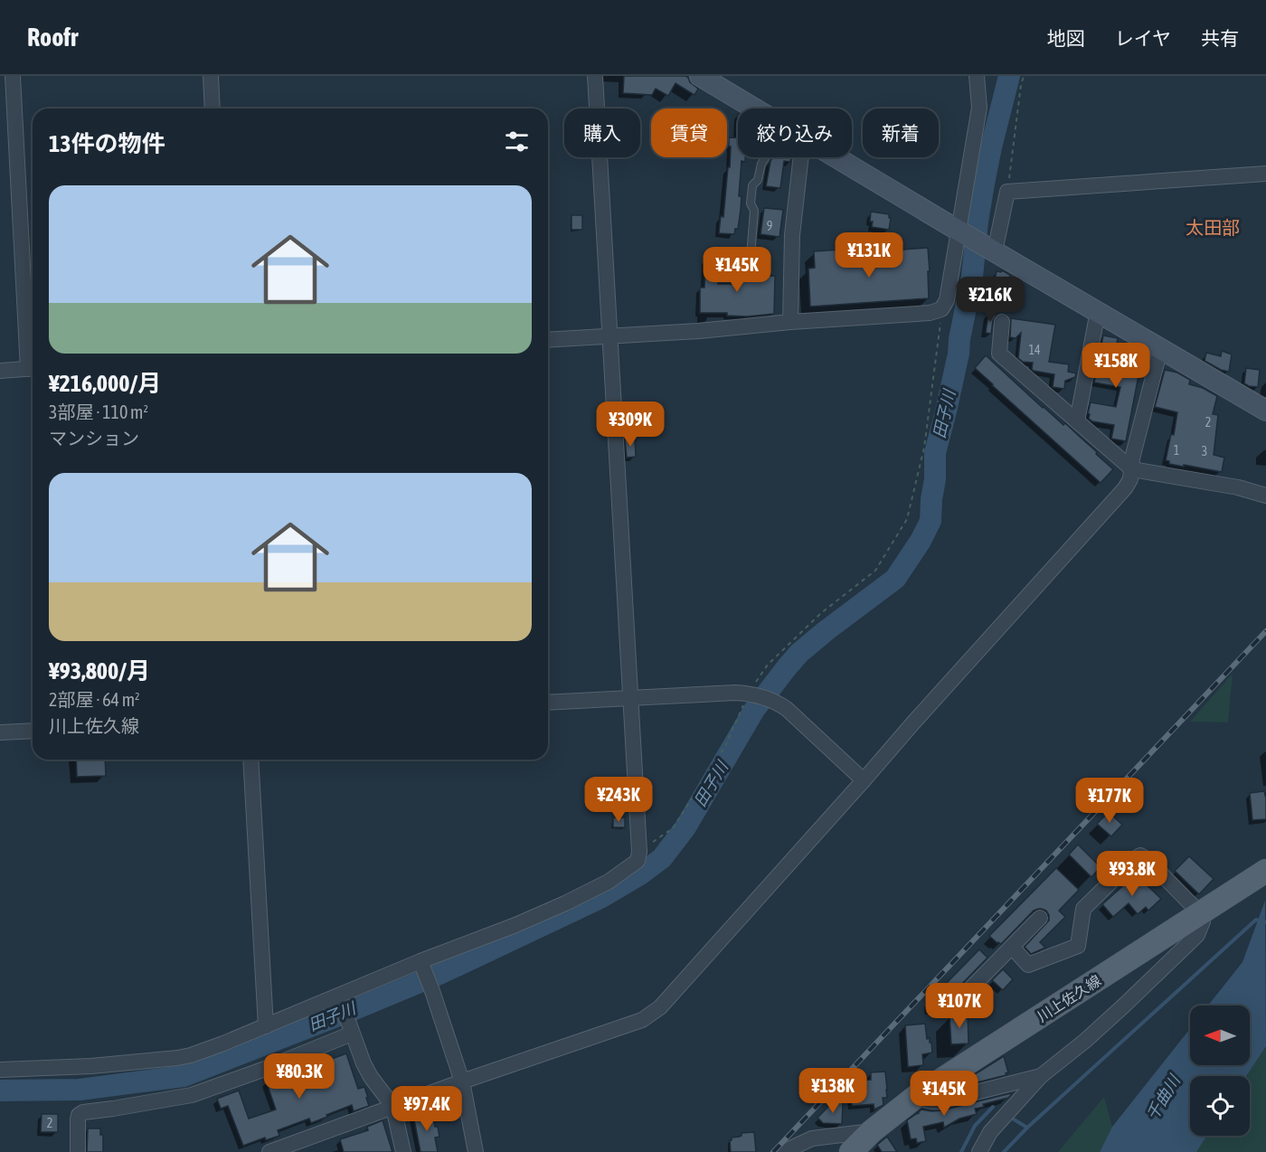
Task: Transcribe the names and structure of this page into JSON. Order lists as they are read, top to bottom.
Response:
{
  "streets": {
    "main road": ["川上佐久線"]
  },
  "districts": ["太田部"],
  "water": ["田子川", "千曲川"],
  "house_numbers": [
    "9",
    "14",
    "2",
    "1",
    "3",
    "2"
  ],
  "north": "left",
  "page": {
    "header": "Roofr",
    "nav": ["地図", "レイヤ", "共有"],
    "chip": [
      "購入",
      "賃貸",
      "絞り込み",
      "新着"
    ],
    "heading": "13件の物件",
    "list": [
      {
        "name": "¥216,000/月",
        "note": "3部屋 · 110 m² · マンション"
      },
      {
        "name": "¥93,800/月",
        "note": "2部屋 · 64 m² · 川上佐久線"
      }
    ],
    "price": [
      "¥131K",
      "¥145K",
      "¥216K",
      "¥158K",
      "¥309K",
      "¥243K",
      "¥177K",
      "¥93.8K",
      "¥107K",
      "¥80.3K",
      "¥138K",
      "¥145K",
      "¥97.4K"
    ]
  }
}
